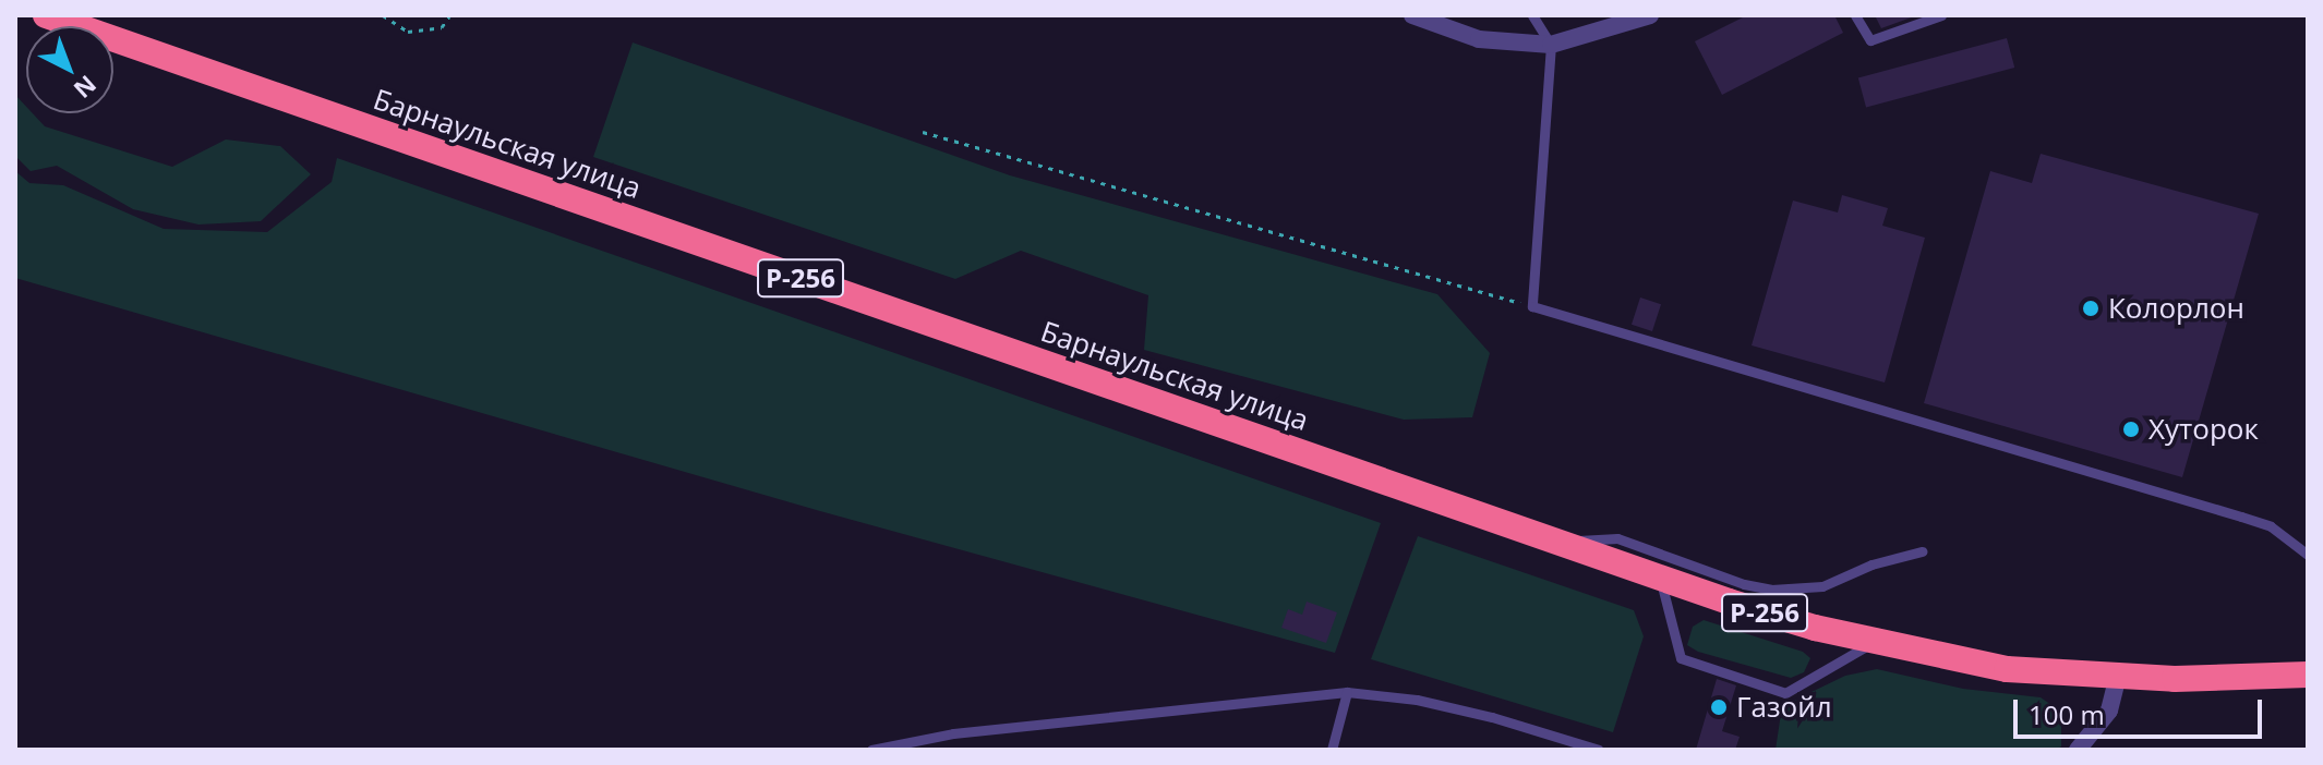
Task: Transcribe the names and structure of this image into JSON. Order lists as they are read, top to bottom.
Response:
{
  "streets": {
    "highway": ["Барнаульская улица", "Р-256"]
  },
  "places": ["Колорлон", "Хуторок", "Газойл"],
  "scale_bar": "100 m",
  "north": "bottom right"
}
